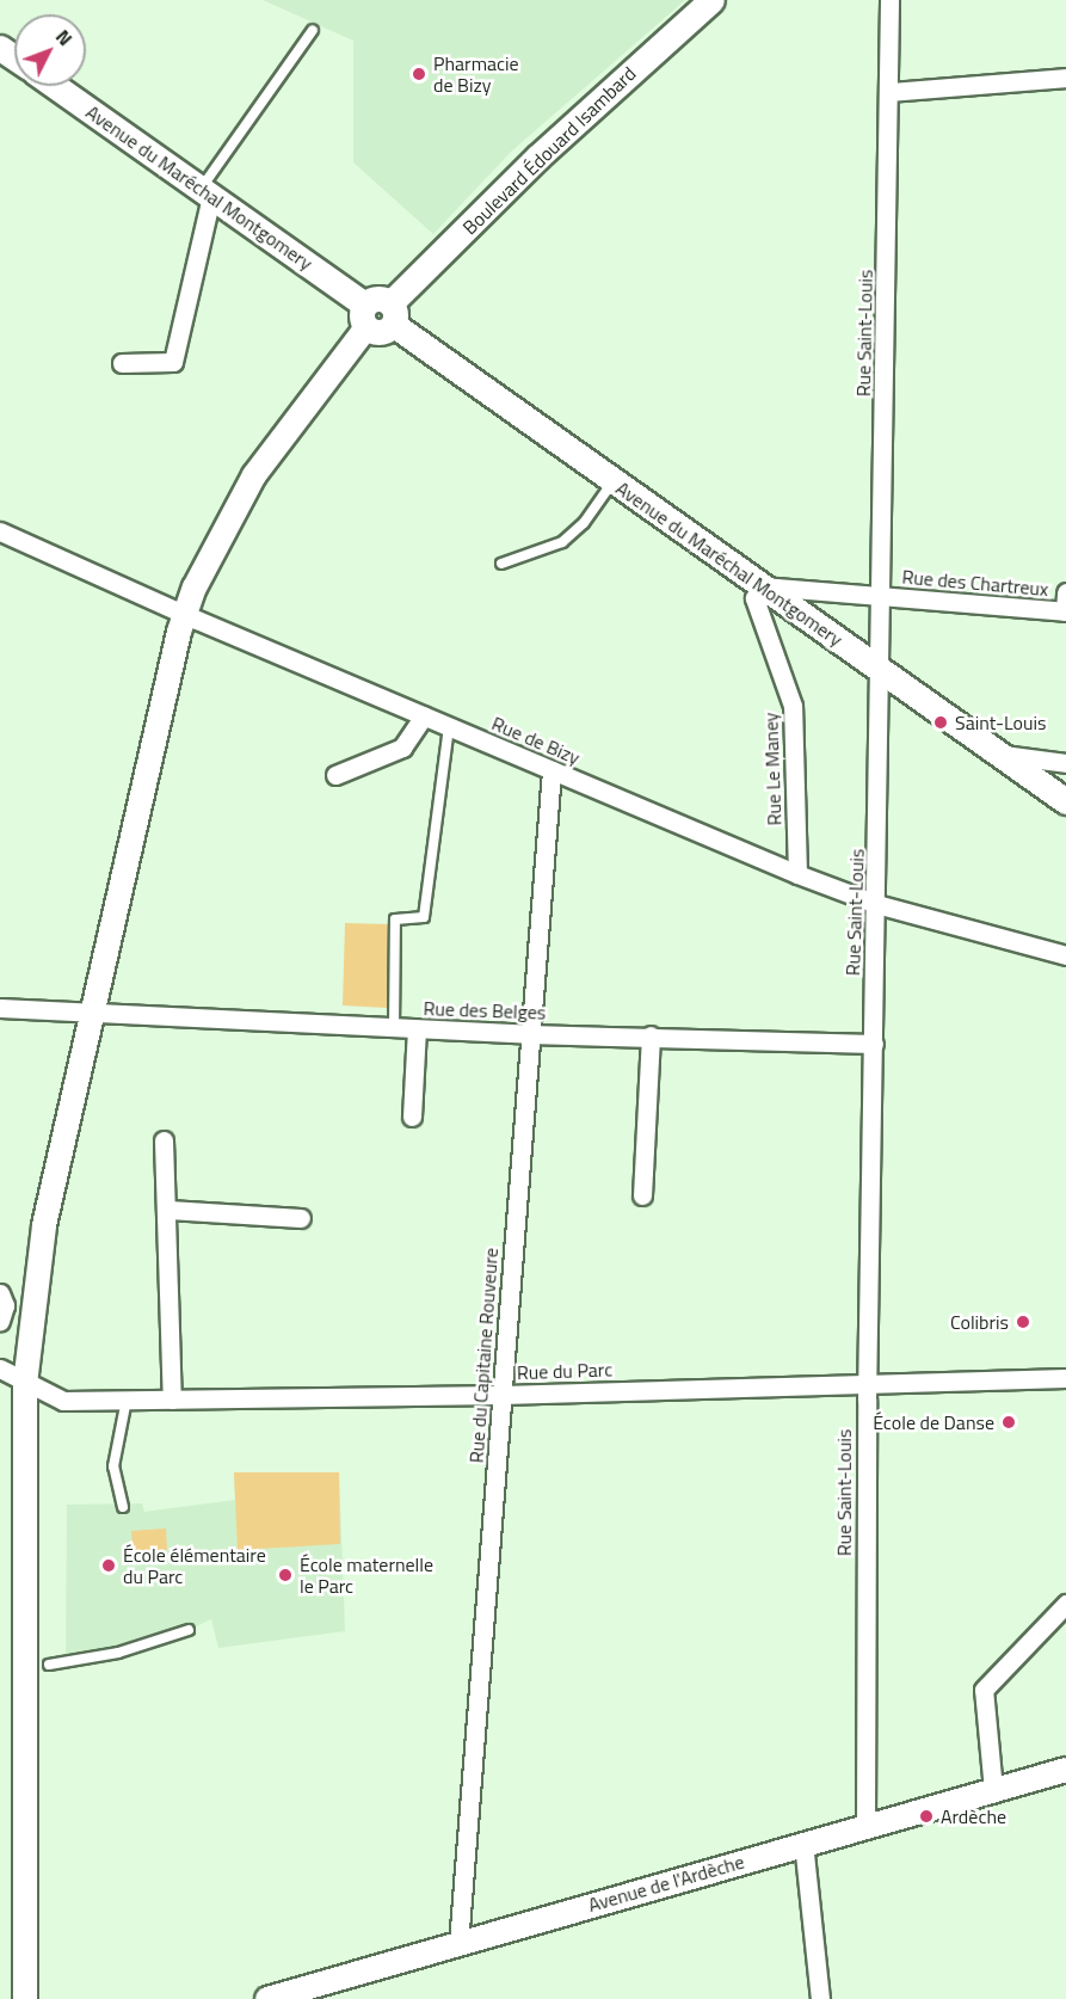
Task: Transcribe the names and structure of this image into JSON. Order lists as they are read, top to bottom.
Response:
{
  "streets": {
    "main road": ["Boulevard Édouard Isambard", "Avenue du Maréchal Montgomery"],
    "street": [
      "Rue Saint-Louis",
      "Rue des Chartreux",
      "Rue de Bizy",
      "Rue Le Maney",
      "Rue des Belges",
      "Rue du Capitaine Rouveure",
      "Rue du Parc",
      "Avenue de l'Ardèche"
    ]
  },
  "crossings": [
    ["Boulevard Édouard Isambard", "Avenue du Maréchal Montgomery"],
    ["Avenue du Maréchal Montgomery", "Rue Saint-Louis"],
    ["Avenue du Maréchal Montgomery", "Rue des Chartreux"],
    ["Avenue du Maréchal Montgomery", "Rue Le Maney"],
    ["Rue Saint-Louis", "Rue des Chartreux"],
    ["Rue Saint-Louis", "Rue de Bizy"],
    ["Rue Saint-Louis", "Rue des Belges"],
    ["Rue Saint-Louis", "Rue du Parc"],
    ["Rue Saint-Louis", "Avenue de l'Ardèche"],
    ["Rue des Chartreux", "Rue Le Maney"],
    ["Rue de Bizy", "Rue Le Maney"],
    ["Rue de Bizy", "Rue du Capitaine Rouveure"],
    ["Rue des Belges", "Rue du Capitaine Rouveure"],
    ["Rue du Capitaine Rouveure", "Rue du Parc"],
    ["Rue du Capitaine Rouveure", "Avenue de l'Ardèche"]
  ],
  "places": [
    "Pharmacie de Bizy",
    "Saint-Louis",
    "Colibris",
    "École de Danse",
    "École élémentaire du Parc",
    "École maternelle le Parc",
    "Ardèche"
  ],
  "north": "top right"
}
